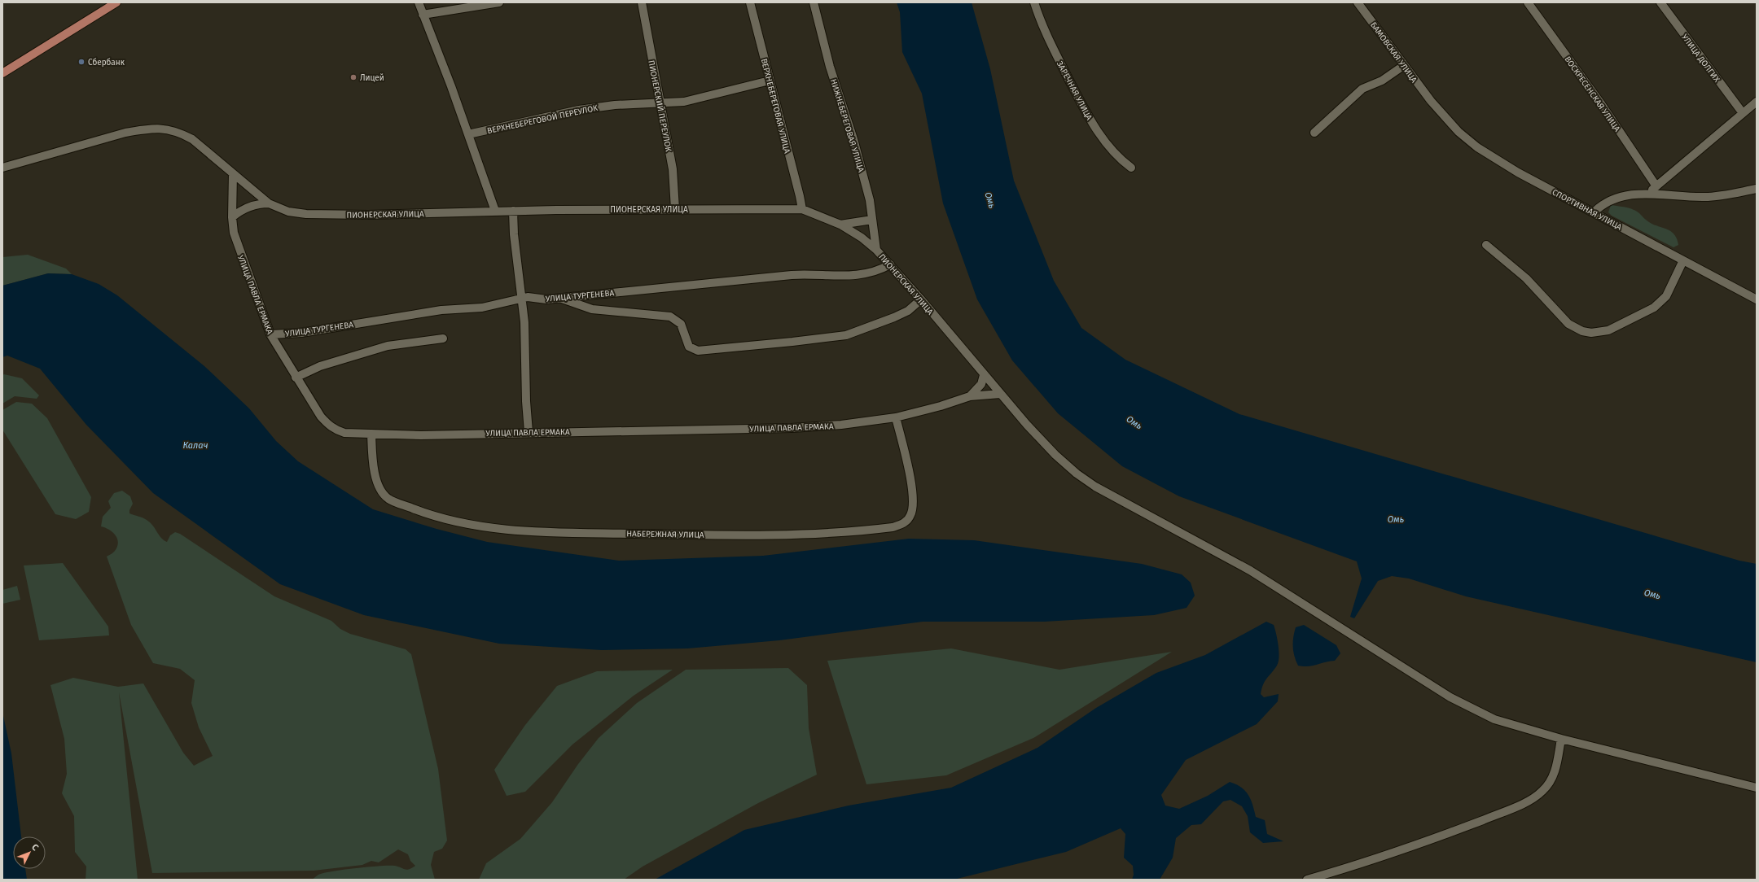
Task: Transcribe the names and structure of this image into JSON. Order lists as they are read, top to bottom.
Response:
{
  "streets": {
    "street": [
      "БАМОВСКАЯ УЛИЦА",
      "УЛИЦА ДОЛГИХ",
      "ЗАРЕЧНАЯ УЛИЦА",
      "ВОСКРЕСЕНСКАЯ УЛИЦА",
      "ПИОНЕРСКИЙ ПЕРЕУЛОК",
      "ВЕРХНЕБЕРЕГОВАЯ УЛИЦА",
      "ВЕРХНЕБЕРЕГОВОЙ ПЕРЕУЛОК",
      "НИЖНЕБЕРЕГОВАЯ УЛИЦА",
      "ПИОНЕРСКАЯ УЛИЦА",
      "СПОРТИВНАЯ УЛИЦА",
      "УЛИЦА ПАВЛА ЕРМАКА",
      "УЛИЦА ТУРГЕНЕВА",
      "НАБЕРЕЖНАЯ УЛИЦА"
    ]
  },
  "crossings": [
    ["БАМОВСКАЯ УЛИЦА", "СПОРТИВНАЯ УЛИЦА"],
    ["ПИОНЕРСКИЙ ПЕРЕУЛОК", "ВЕРХНЕБЕРЕГОВОЙ ПЕРЕУЛОК"],
    ["ПИОНЕРСКИЙ ПЕРЕУЛОК", "ПИОНЕРСКАЯ УЛИЦА"],
    ["ВЕРХНЕБЕРЕГОВАЯ УЛИЦА", "ВЕРХНЕБЕРЕГОВОЙ ПЕРЕУЛОК"],
    ["ВЕРХНЕБЕРЕГОВАЯ УЛИЦА", "ПИОНЕРСКАЯ УЛИЦА"],
    ["НИЖНЕБЕРЕГОВАЯ УЛИЦА", "ПИОНЕРСКАЯ УЛИЦА"],
    ["ПИОНЕРСКАЯ УЛИЦА", "УЛИЦА ПАВЛА ЕРМАКА"],
    ["ПИОНЕРСКАЯ УЛИЦА", "УЛИЦА ТУРГЕНЕВА"],
    ["УЛИЦА ПАВЛА ЕРМАКА", "УЛИЦА ТУРГЕНЕВА"],
    ["УЛИЦА ПАВЛА ЕРМАКА", "НАБЕРЕЖНАЯ УЛИЦА"]
  ],
  "water": ["Омь", "Калач"],
  "places": ["Сбербанк", "Лицей"],
  "north": "top right"
}
